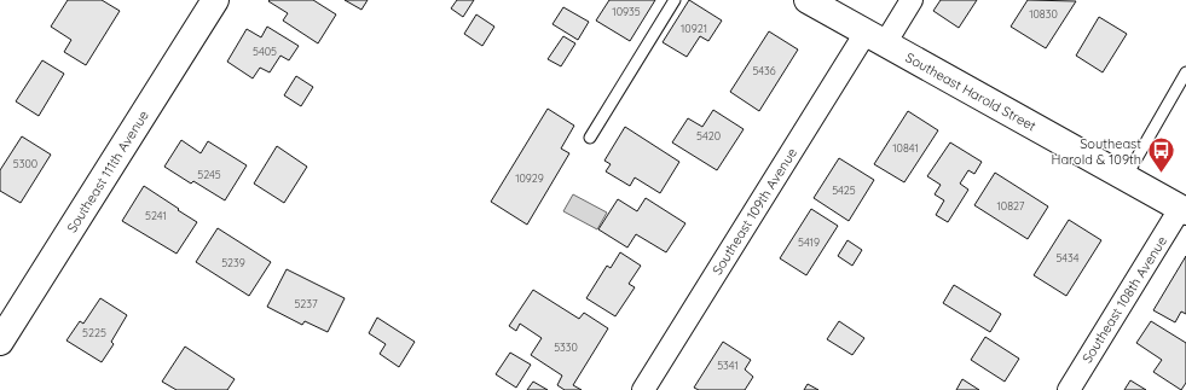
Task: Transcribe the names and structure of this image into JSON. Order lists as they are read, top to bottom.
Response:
{
  "streets": {
    "street": [
      "Southeast Harold Street",
      "Southeast 111th Avenue",
      "Southeast 109th Avenue",
      "Southeast 108th Avenue"
    ]
  },
  "crossings": [
    ["Southeast Harold Street", "Southeast 109th Avenue"],
    ["Southeast Harold Street", "Southeast 108th Avenue"]
  ],
  "places": {
    "bus stop": ["Southeast Harold & 109th"]
  },
  "house_numbers": [
    "10935",
    "10830",
    "10921",
    "5405",
    "5436",
    "5420",
    "10841",
    "5300",
    "5245",
    "10929",
    "5425",
    "10827",
    "5241",
    "5419",
    "5434",
    "5239",
    "5237",
    "5225",
    "5330",
    "5341"
  ]
}
